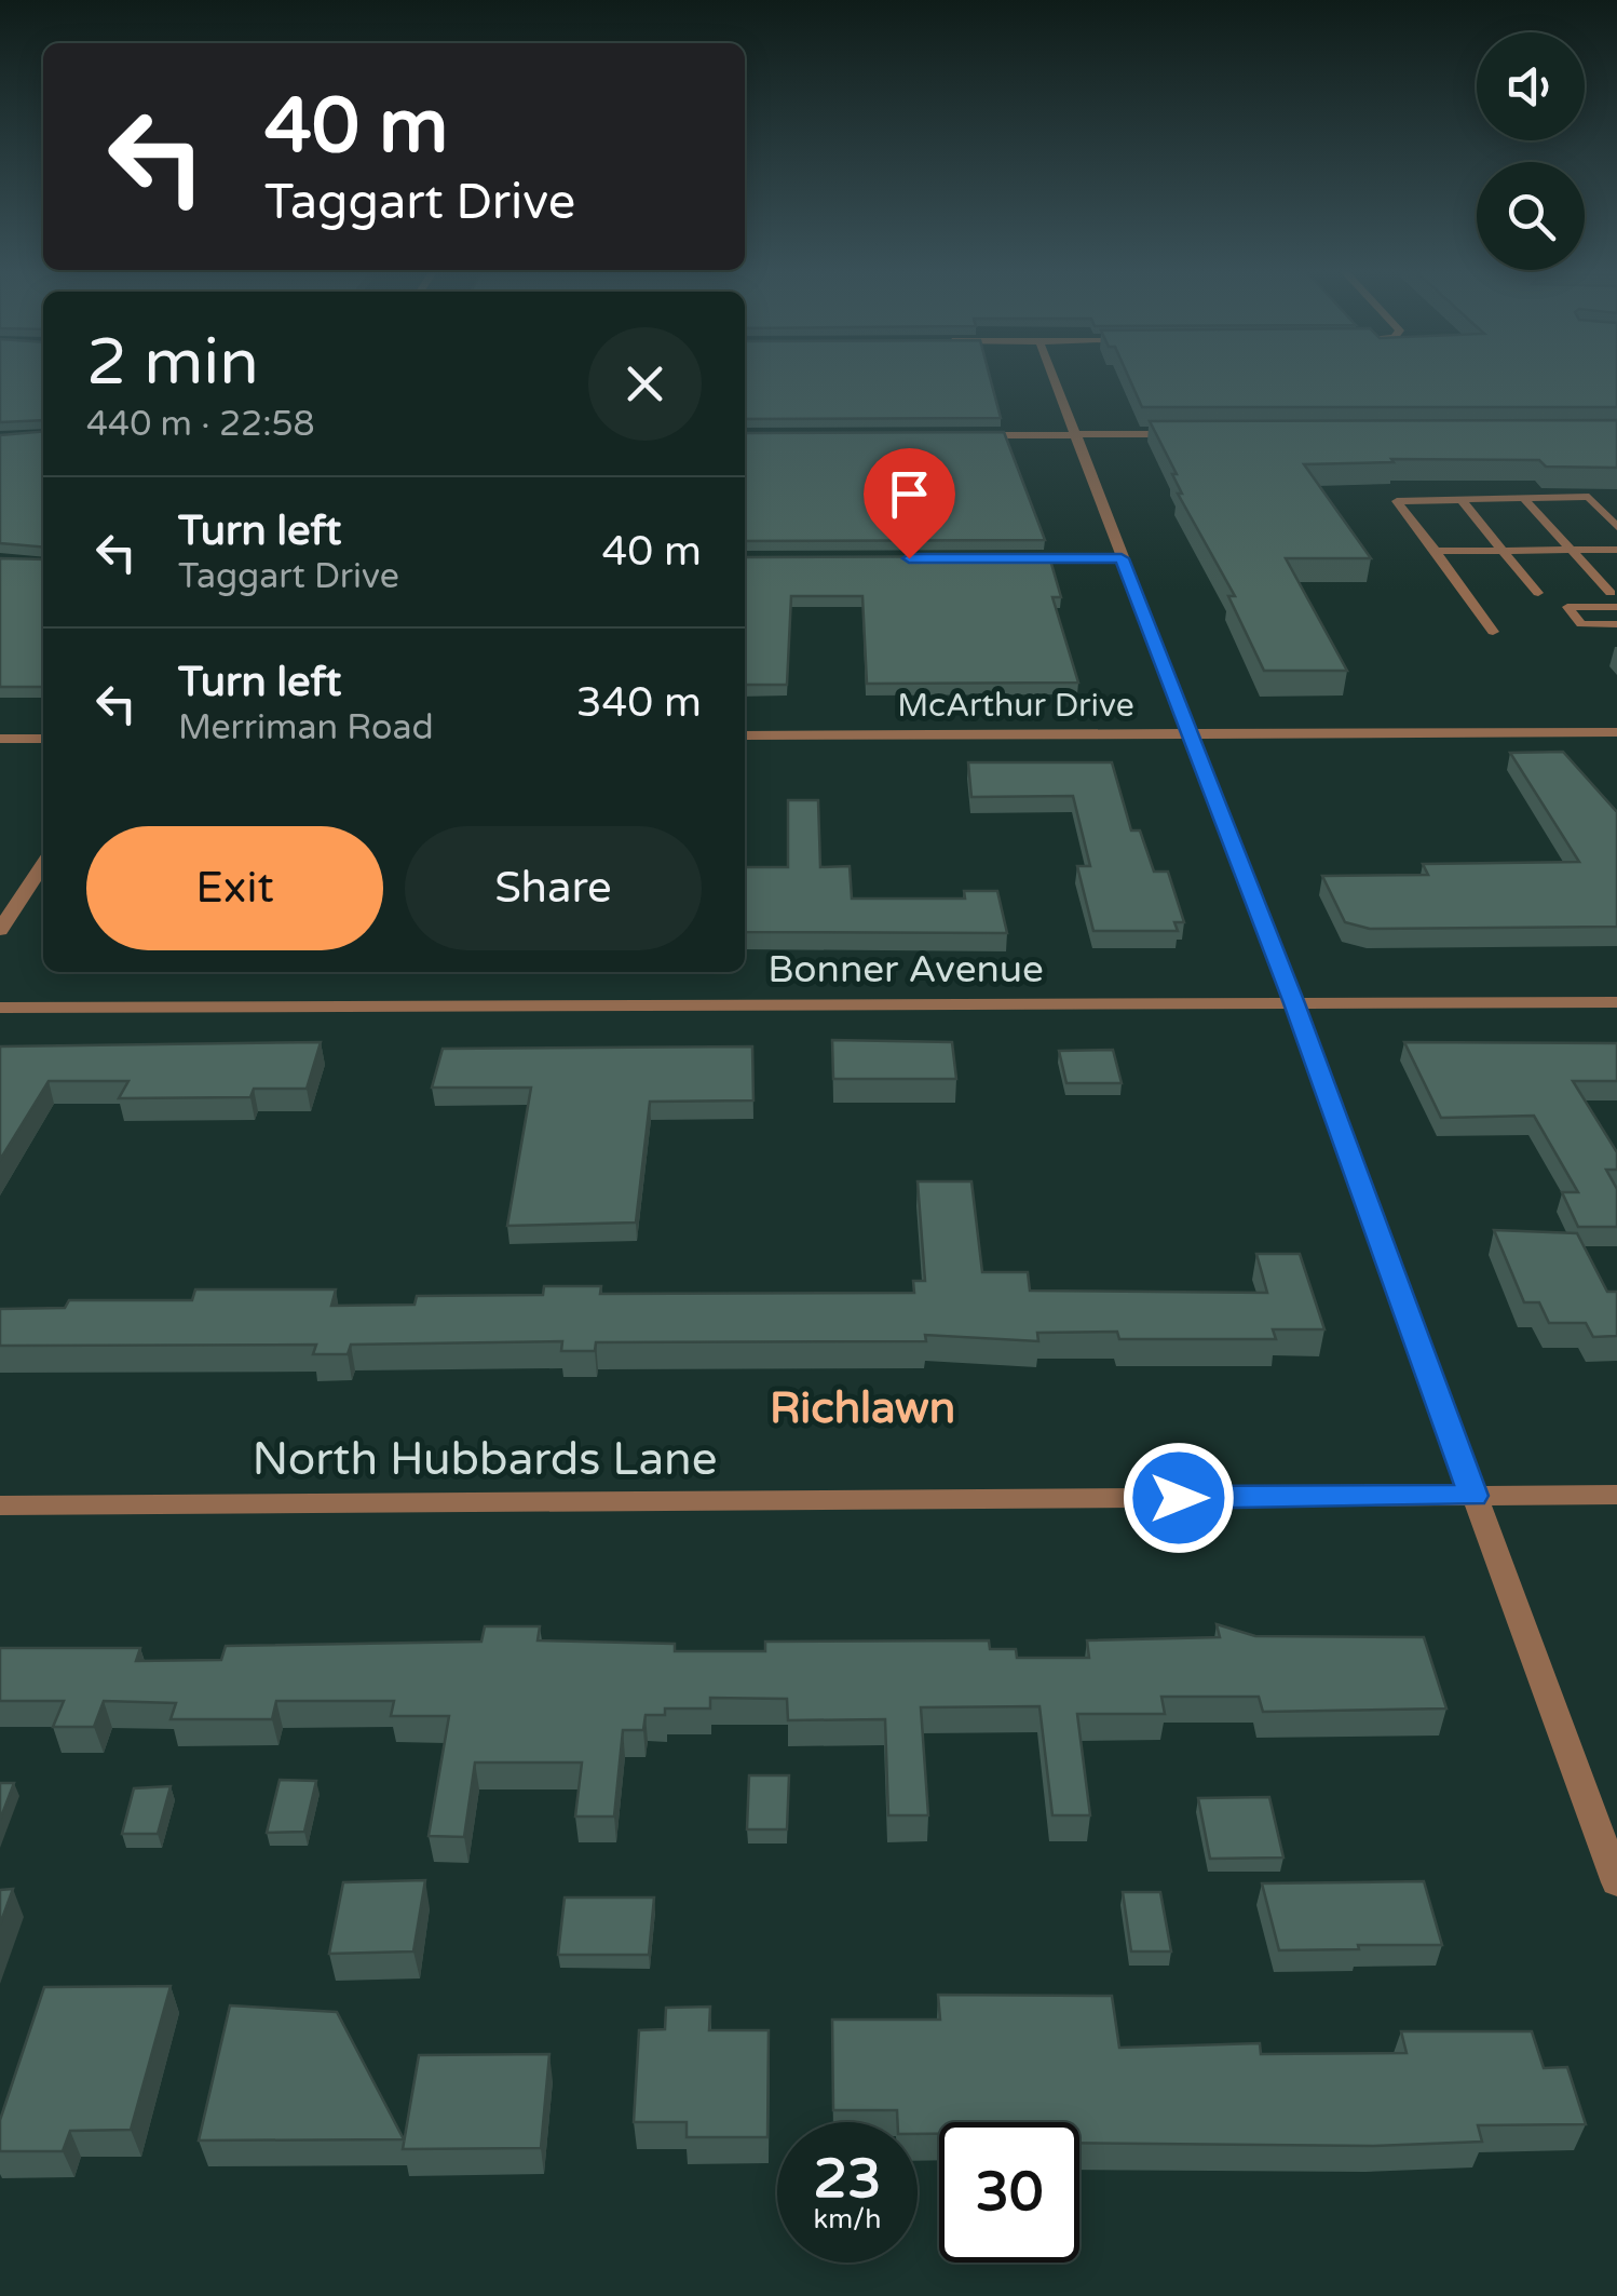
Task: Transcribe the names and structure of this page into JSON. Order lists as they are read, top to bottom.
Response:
{
  "streets": {
    "street": ["McArthur Drive", "Bonner Avenue", "North Hubbards Lane"]
  },
  "districts": ["Richlawn"],
  "page": {
    "turn": ["40 m", "Taggart Drive"],
    "heading": ["2 min", "440 m · 22:58"],
    "list": [
      {
        "name": "Turn left",
        "note": "Taggart Drive",
        "value": "40 m"
      },
      {
        "name": "Turn left",
        "note": "Merriman Road",
        "value": "340 m"
      }
    ],
    "buttons": ["Exit", "Share"],
    "speed": "23 km/h",
    "limit": "30"
  }
}
